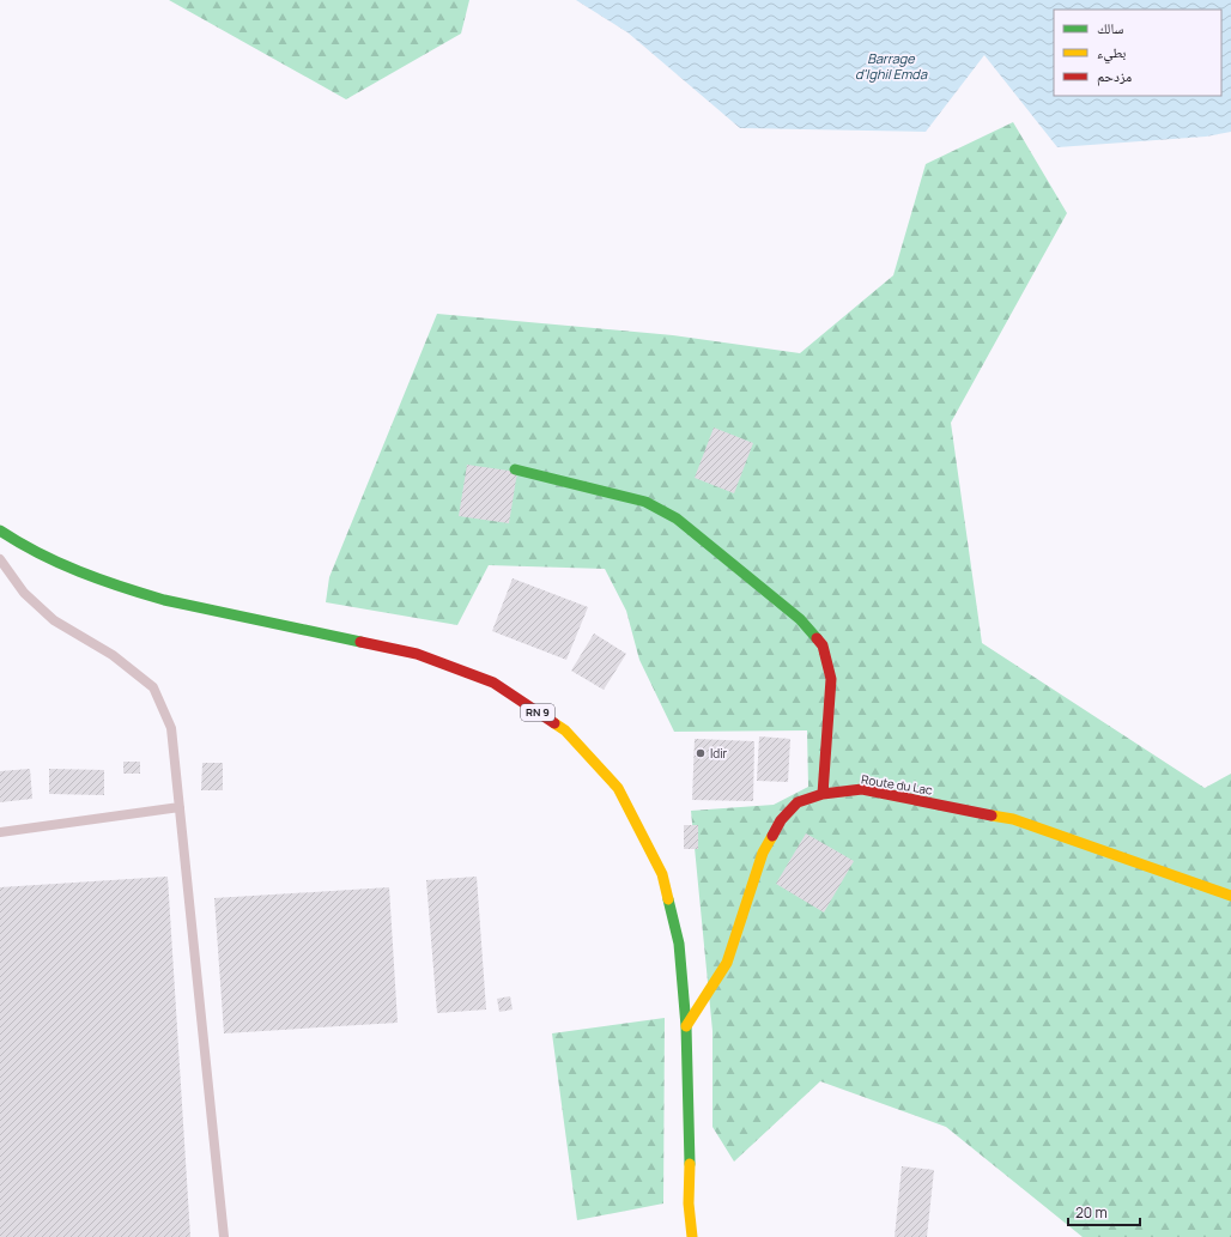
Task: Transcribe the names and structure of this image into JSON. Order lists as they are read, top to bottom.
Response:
{
  "streets": {
    "street": ["RN 9", "Route du Lac"]
  },
  "crossings": [
    ["RN 9", "Route du Lac"]
  ],
  "water": ["Barrage d'Ighil Emda"],
  "places": ["Idir"],
  "legend": ["سالك", "بطيء", "مزدحم"],
  "scale_bar": "20 m"
}
